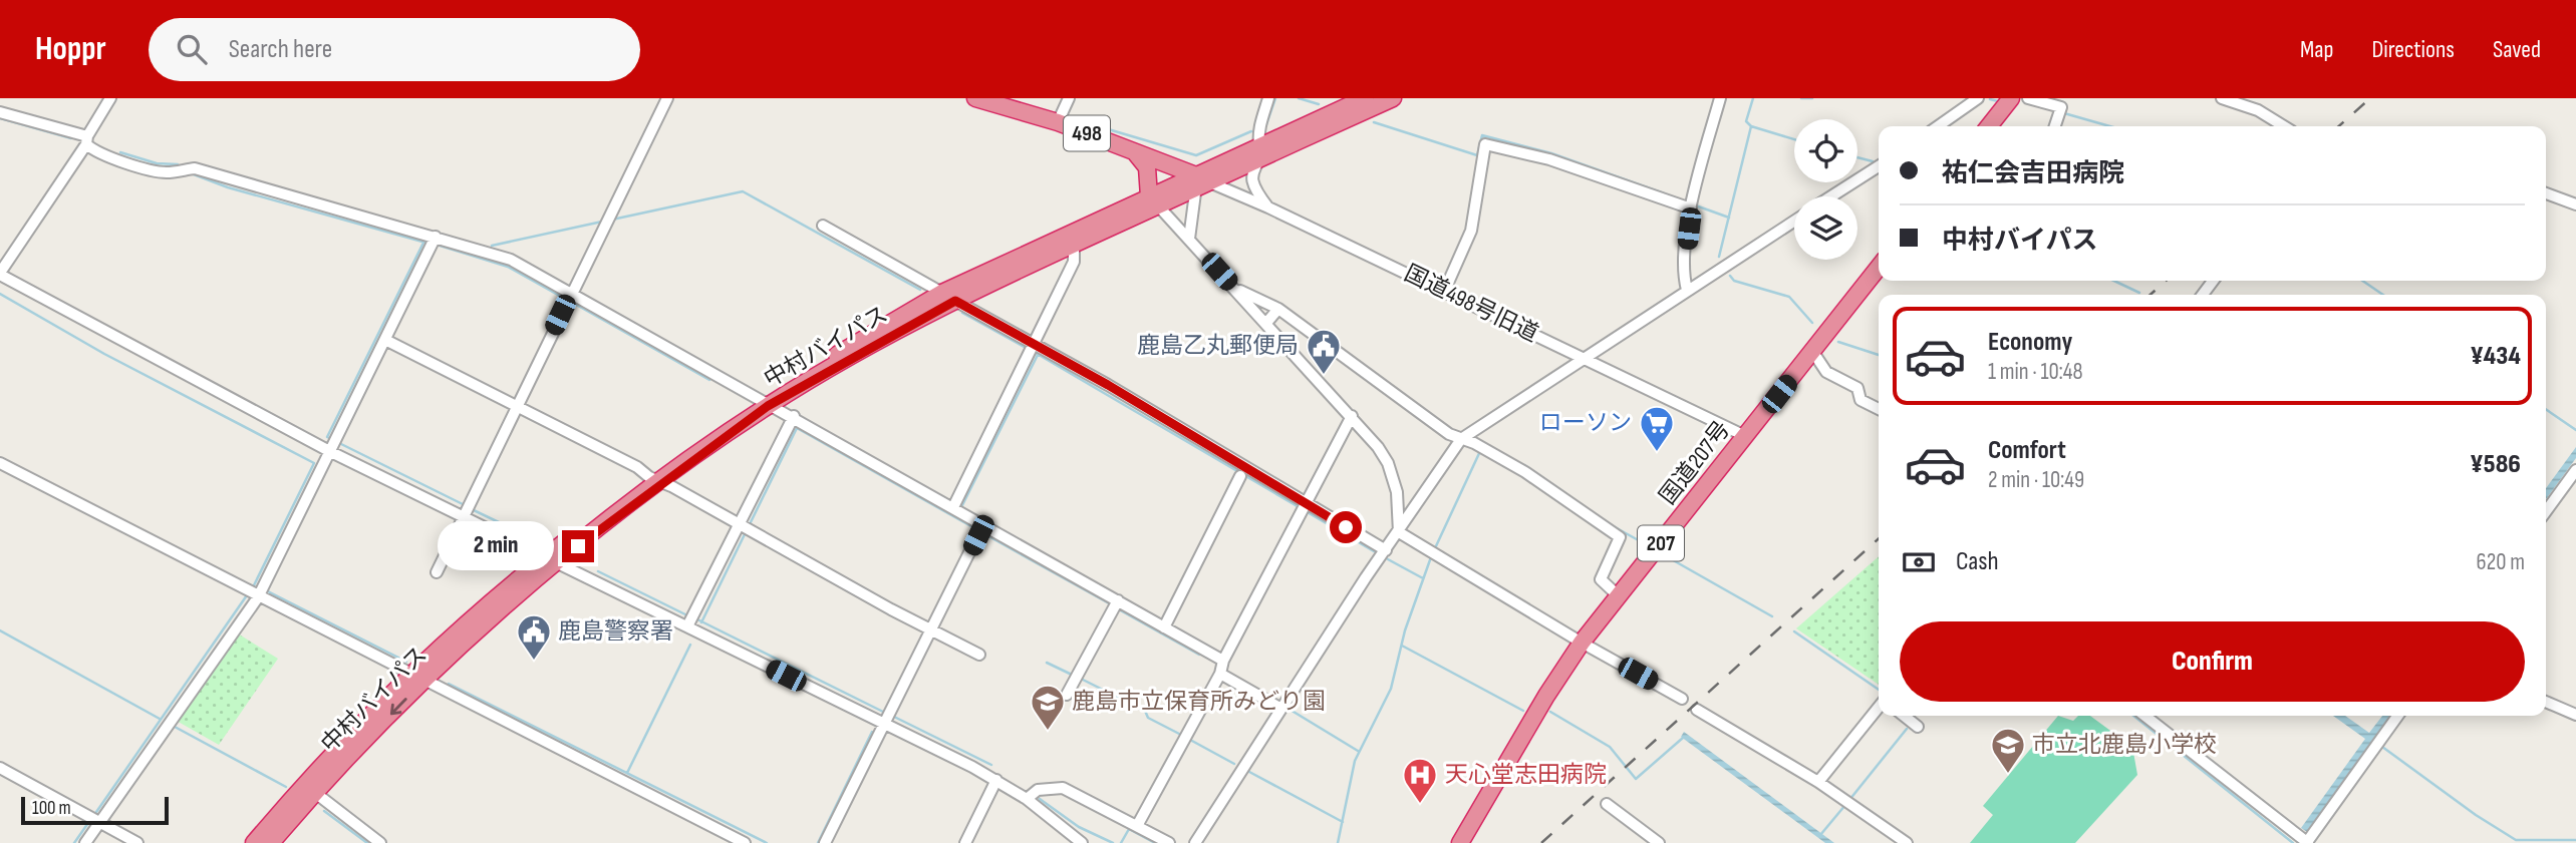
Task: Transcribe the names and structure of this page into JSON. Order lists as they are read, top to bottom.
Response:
{
  "streets": {
    "highway": [
      "498",
      "中村バイパス",
      "国道207号",
      "207"
    ],
    "street": ["国道498号旧道"]
  },
  "crossings": [
    ["498", "国道498号旧道"],
    ["498", "中村バイパス"],
    ["国道498号旧道", "中村バイパス"],
    ["国道498号旧道", "国道207号"]
  ],
  "places": {
    "public building": ["鹿島乙丸郵便局", "鹿島警察署"],
    "supermarket": ["ローソン"],
    "school or university": ["鹿島市立保育所みどり園", "市立北鹿島小学校"],
    "hospital": ["天心堂志田病院"]
  },
  "scale_bar": "100 m",
  "page": {
    "header": "Hoppr",
    "search": "Search here",
    "nav": ["Map", "Directions", "Saved"],
    "banner": ["祐仁会吉田病院", "中村バイパス"],
    "list": [
      {
        "name": "Economy",
        "note": "1 min · 10:48",
        "value": "¥434"
      },
      {
        "name": "Comfort",
        "note": "2 min · 10:49",
        "value": "¥586"
      }
    ],
    "bubble": "2 min",
    "pay": ["Cash", "620 m"],
    "buttons": "Confirm",
    "scale": "100 m"
  }
}
